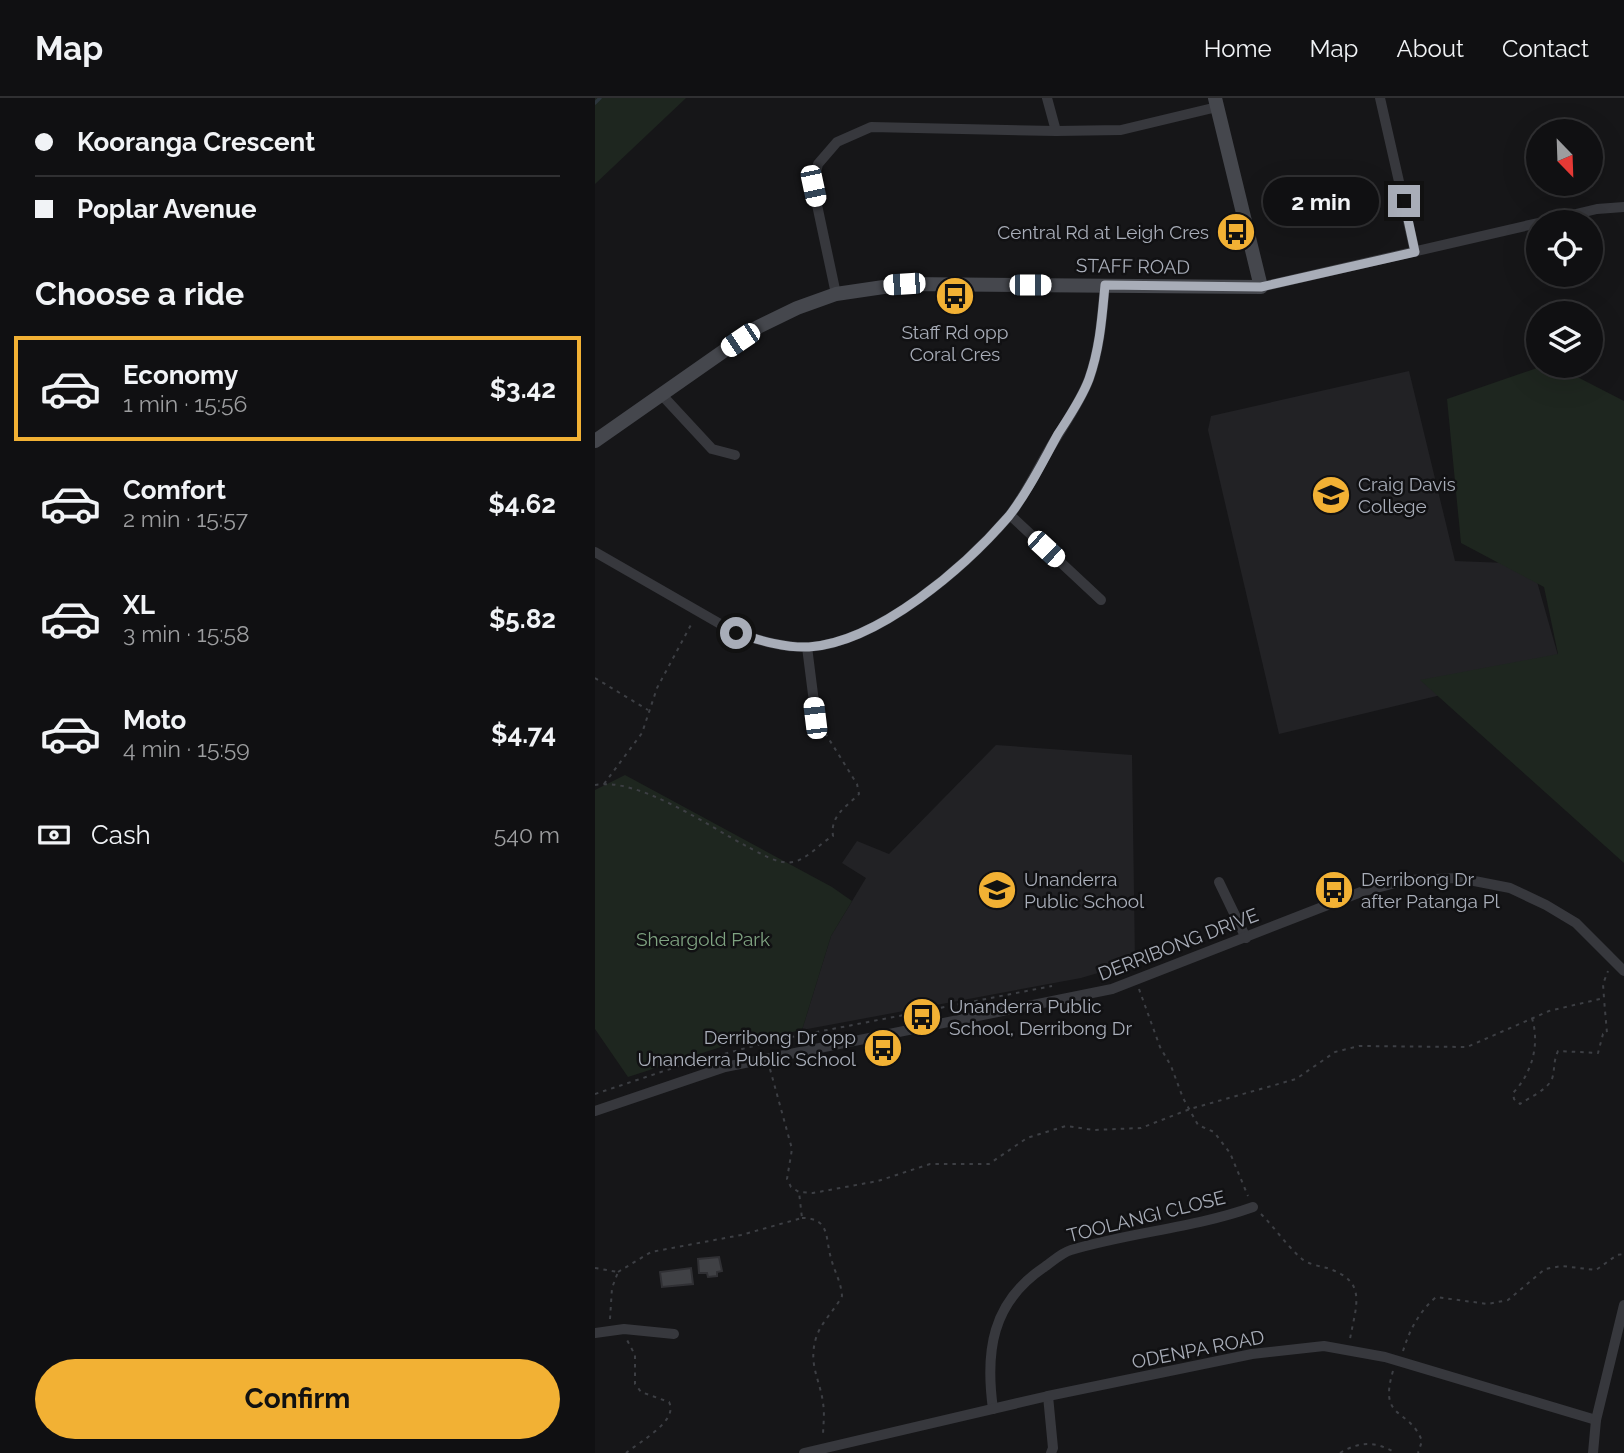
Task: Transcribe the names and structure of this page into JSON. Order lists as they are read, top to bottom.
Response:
{
  "streets": {
    "street": [
      "STAFF ROAD",
      "DERRIBONG DRIVE",
      "TOOLANGI CLOSE",
      "ODENPA ROAD"
    ]
  },
  "crossings": [
    ["TOOLANGI CLOSE", "ODENPA ROAD"]
  ],
  "parks": ["Sheargold Park"],
  "places": {
    "bus stop": [
      "Central Rd at Leigh Cres",
      "Staff Rd opp Coral Cres",
      "Derribong Dr after Patanga Pl",
      "Unanderra Public School, Derribong Dr",
      "Derribong Dr opp Unanderra Public School"
    ],
    "school or university": ["Craig Davis College", "Unanderra Public School"]
  },
  "north": "bottom right",
  "page": {
    "header": "Map",
    "nav": [
      "Home",
      "Map",
      "About",
      "Contact"
    ],
    "banner": ["Kooranga Crescent", "Poplar Avenue"],
    "bubble": "2 min",
    "heading": "Choose a ride",
    "list": [
      {
        "name": "Economy",
        "note": "1 min · 15:56",
        "value": "$3.42"
      },
      {
        "name": "Comfort",
        "note": "2 min · 15:57",
        "value": "$4.62"
      },
      {
        "name": "XL",
        "note": "3 min · 15:58",
        "value": "$5.82"
      },
      {
        "name": "Moto",
        "note": "4 min · 15:59",
        "value": "$4.74"
      }
    ],
    "pay": ["Cash", "540 m"],
    "buttons": "Confirm"
  }
}
